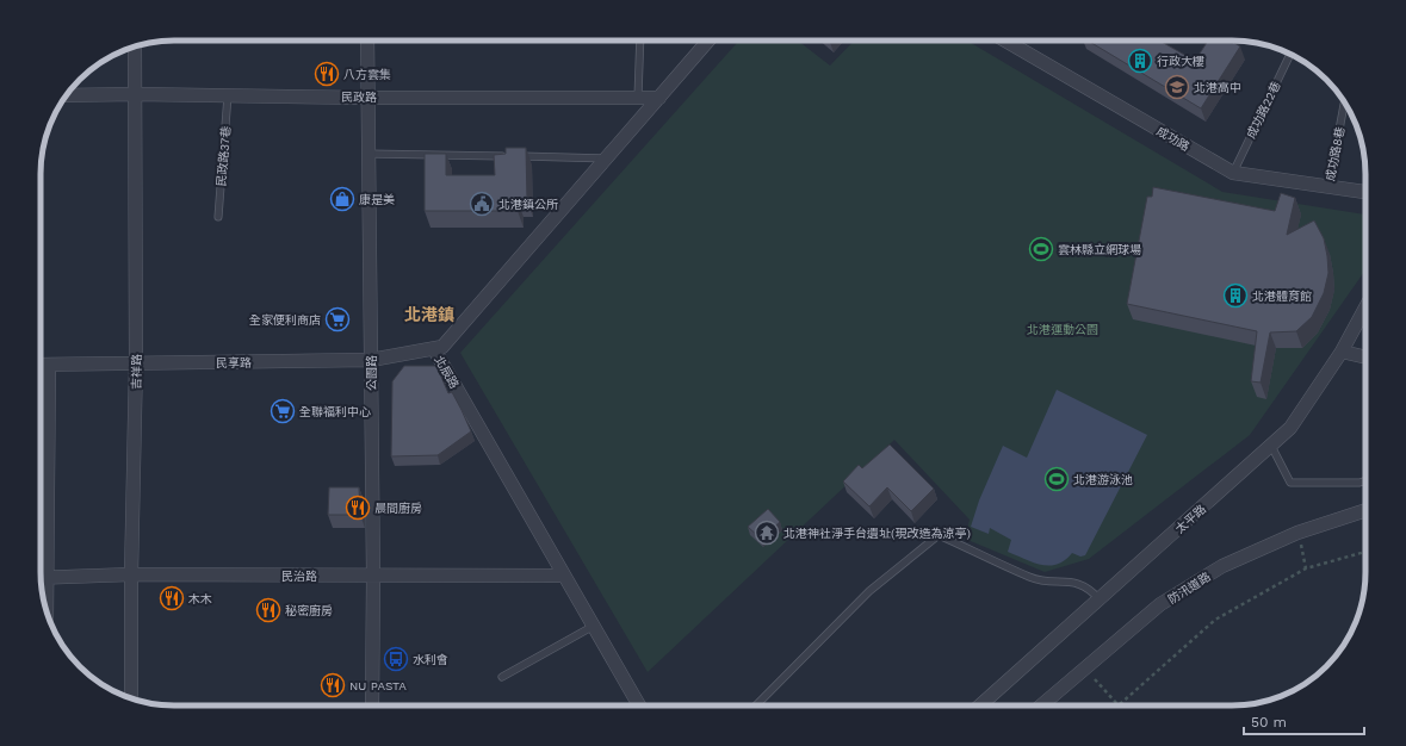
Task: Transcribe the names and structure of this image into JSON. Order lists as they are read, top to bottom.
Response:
{
  "streets": {
    "street": [
      "民政路",
      "成功路",
      "民享路",
      "吉祥路",
      "北辰路",
      "公園路",
      "太平路",
      "民治路",
      "防汛道路"
    ],
    "lane": ["成功路22巷", "成功路8巷", "民政路37巷"]
  },
  "crossings": [
    ["民政路", "民政路37巷"],
    ["民政路", "吉祥路"],
    ["民政路", "北辰路"],
    ["民政路", "公園路"],
    ["成功路22巷", "成功路"],
    ["成功路", "成功路8巷"],
    ["民享路", "吉祥路"],
    ["民享路", "北辰路"],
    ["民享路", "公園路"],
    ["吉祥路", "民治路"],
    ["北辰路", "民治路"],
    ["公園路", "民治路"]
  ],
  "districts": ["北港鎮"],
  "parks": ["北港運動公園"],
  "places": {
    "building": ["行政大樓", "北港體育館"],
    "restaurant": [
      "八方雲集",
      "晨間廚房",
      "木木",
      "秘密廚房",
      "NU PASTA"
    ],
    "school or university": ["北港高中"],
    "shop": ["康是美"],
    "public building": ["北港鎮公所"],
    "sports": ["雲林縣立網球場", "北港游泳池"],
    "supermarket": ["全家便利商店", "全聯福利中心"],
    "temple": ["北港神社淨手台遺址(現改造為涼亭)"],
    "bus stop": ["水利會"]
  },
  "scale_bar": "50 m"
}
